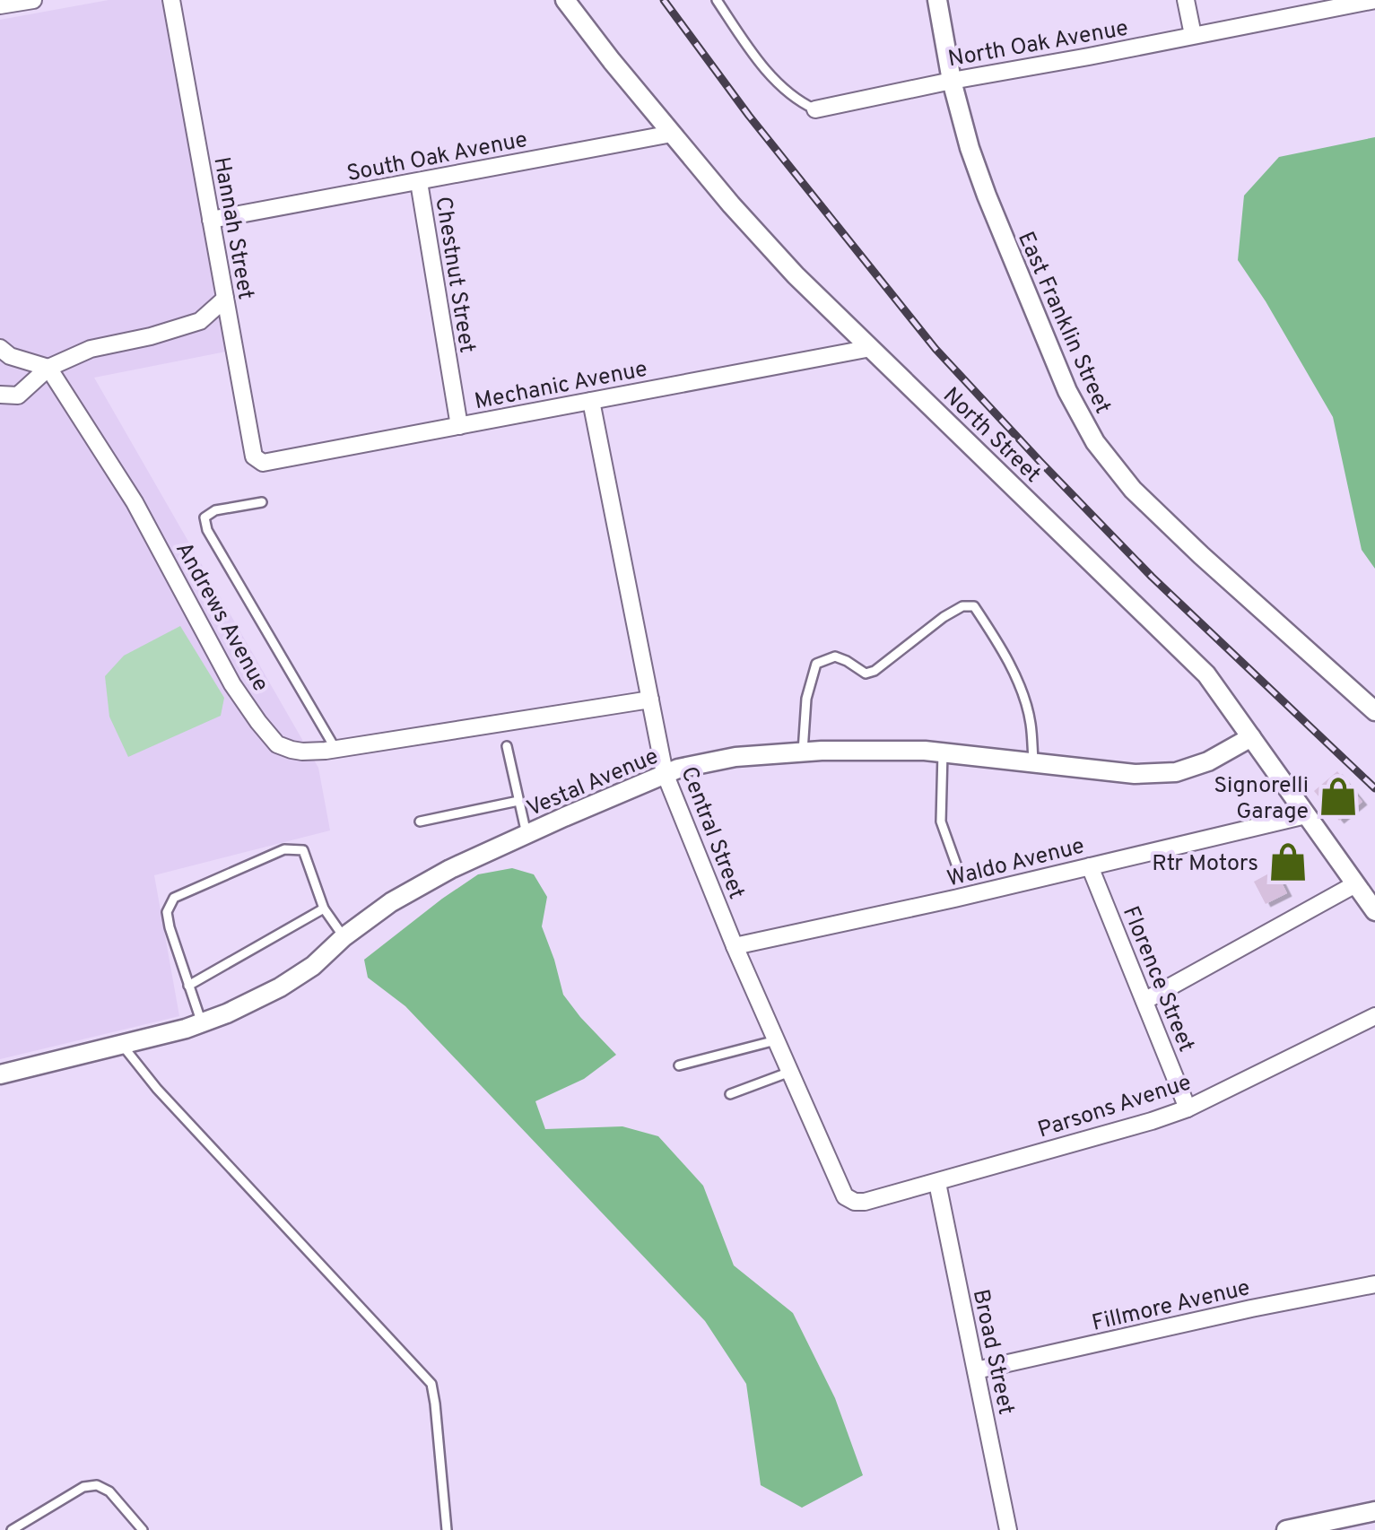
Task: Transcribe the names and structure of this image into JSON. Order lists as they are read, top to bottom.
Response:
{
  "streets": {
    "street": [
      "North Oak Avenue",
      "South Oak Avenue",
      "Hannah Street",
      "Chestnut Street",
      "East Franklin Street",
      "Mechanic Avenue",
      "North Street",
      "Andrews Avenue",
      "Vestal Avenue",
      "Central Street",
      "Waldo Avenue",
      "Florence Street",
      "Parsons Avenue",
      "Fillmore Avenue",
      "Broad Street"
    ]
  },
  "crossings": [
    ["North Oak Avenue", "East Franklin Street"],
    ["South Oak Avenue", "Hannah Street"],
    ["South Oak Avenue", "Chestnut Street"],
    ["South Oak Avenue", "North Street"],
    ["Hannah Street", "Mechanic Avenue"],
    ["Chestnut Street", "Mechanic Avenue"],
    ["Mechanic Avenue", "North Street"],
    ["Mechanic Avenue", "Central Street"],
    ["North Street", "Vestal Avenue"],
    ["North Street", "Waldo Avenue"],
    ["Andrews Avenue", "Central Street"],
    ["Vestal Avenue", "Central Street"],
    ["Central Street", "Waldo Avenue"],
    ["Central Street", "Parsons Avenue"],
    ["Waldo Avenue", "Florence Street"],
    ["Florence Street", "Parsons Avenue"],
    ["Parsons Avenue", "Broad Street"],
    ["Fillmore Avenue", "Broad Street"]
  ],
  "places": {
    "shop": ["Signorelli Garage", "Rtr Motors"]
  }
}
